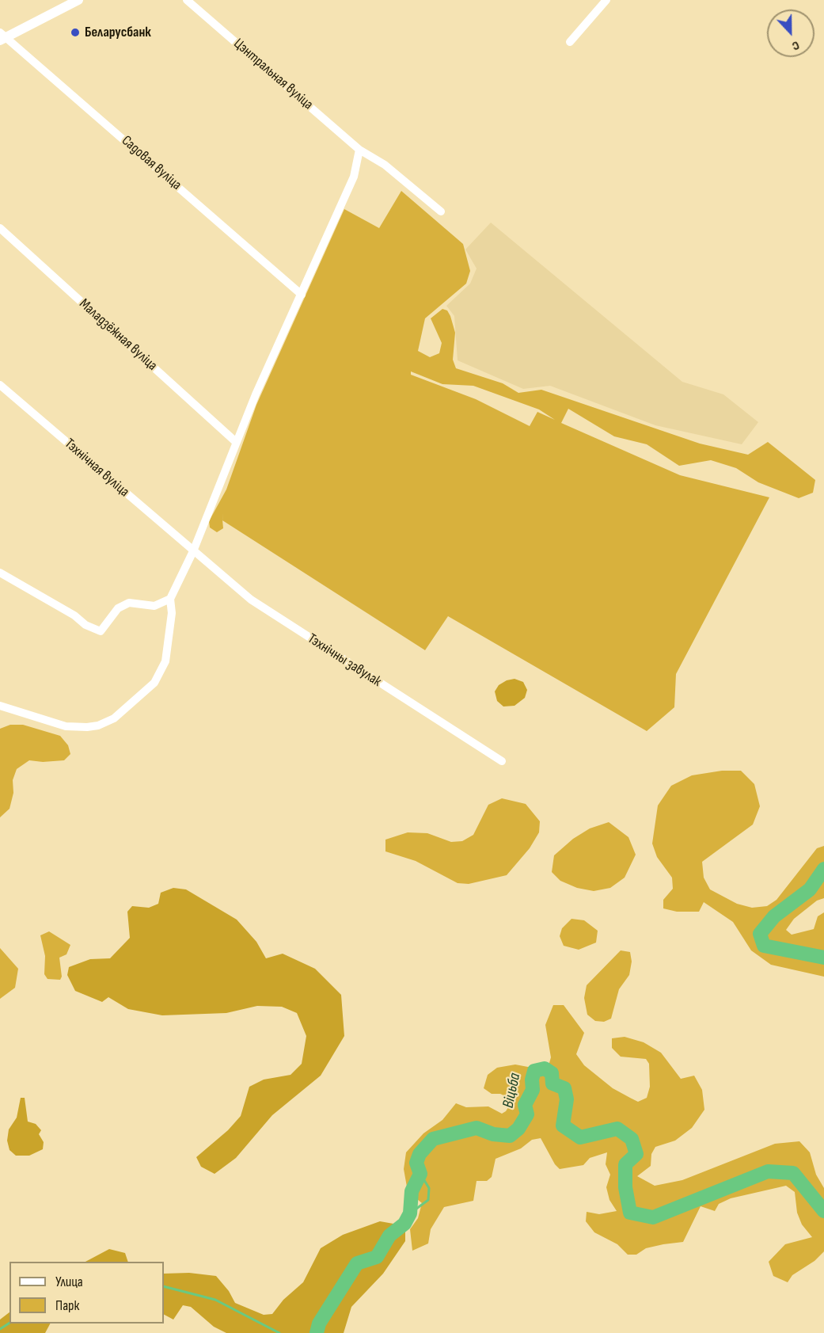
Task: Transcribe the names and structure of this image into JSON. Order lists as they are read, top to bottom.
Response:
{
  "streets": {
    "street": [
      "Цэнтральная вуліца",
      "Садовая вуліца",
      "Маладзёжная вуліца",
      "Тэхнічная вуліца",
      "Тэхнічны завулак"
    ]
  },
  "crossings": [
    ["Тэхнічная вуліца", "Тэхнічны завулак"]
  ],
  "water": ["Віцьба"],
  "places": ["Беларусбанк"],
  "legend": ["Улица", "Парк"],
  "north": "bottom"
}
